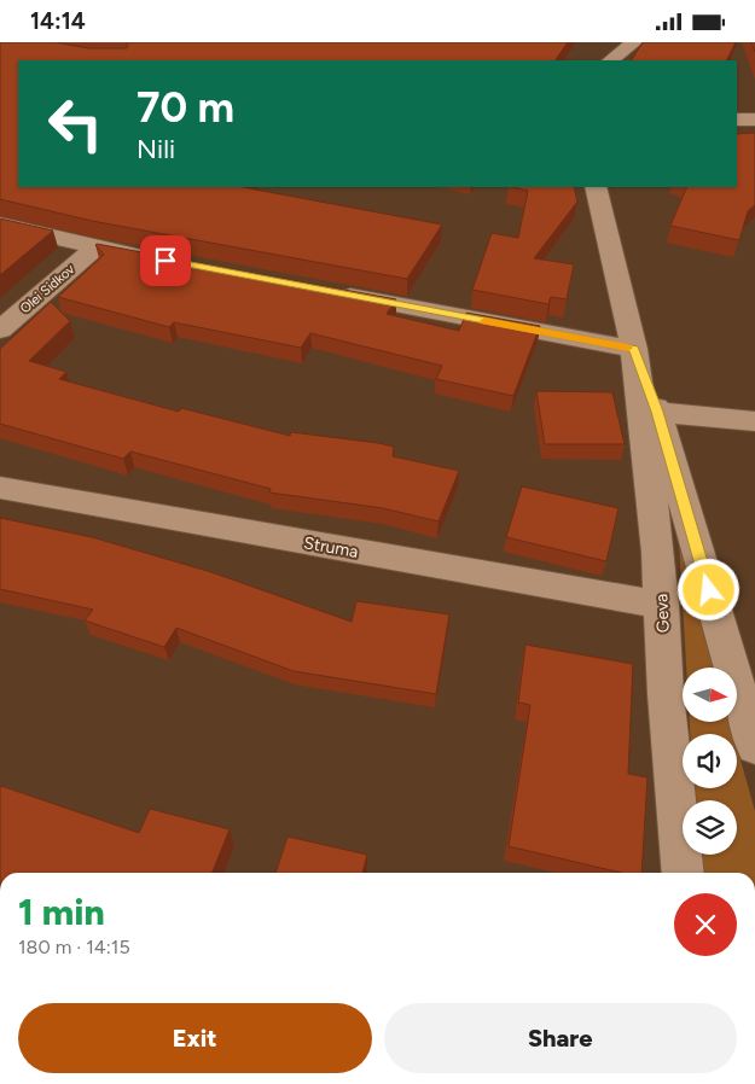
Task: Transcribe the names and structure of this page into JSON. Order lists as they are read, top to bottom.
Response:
{
  "streets": {
    "street": ["Olei Sidkov", "Struma", "Geva"]
  },
  "crossings": [
    ["Struma", "Geva"]
  ],
  "north": "right",
  "page": {
    "status": "14:14",
    "turn": ["70 m", "Nili"],
    "heading": ["1 min", "180 m · 14:15"],
    "buttons": ["Exit", "Share"]
  }
}
